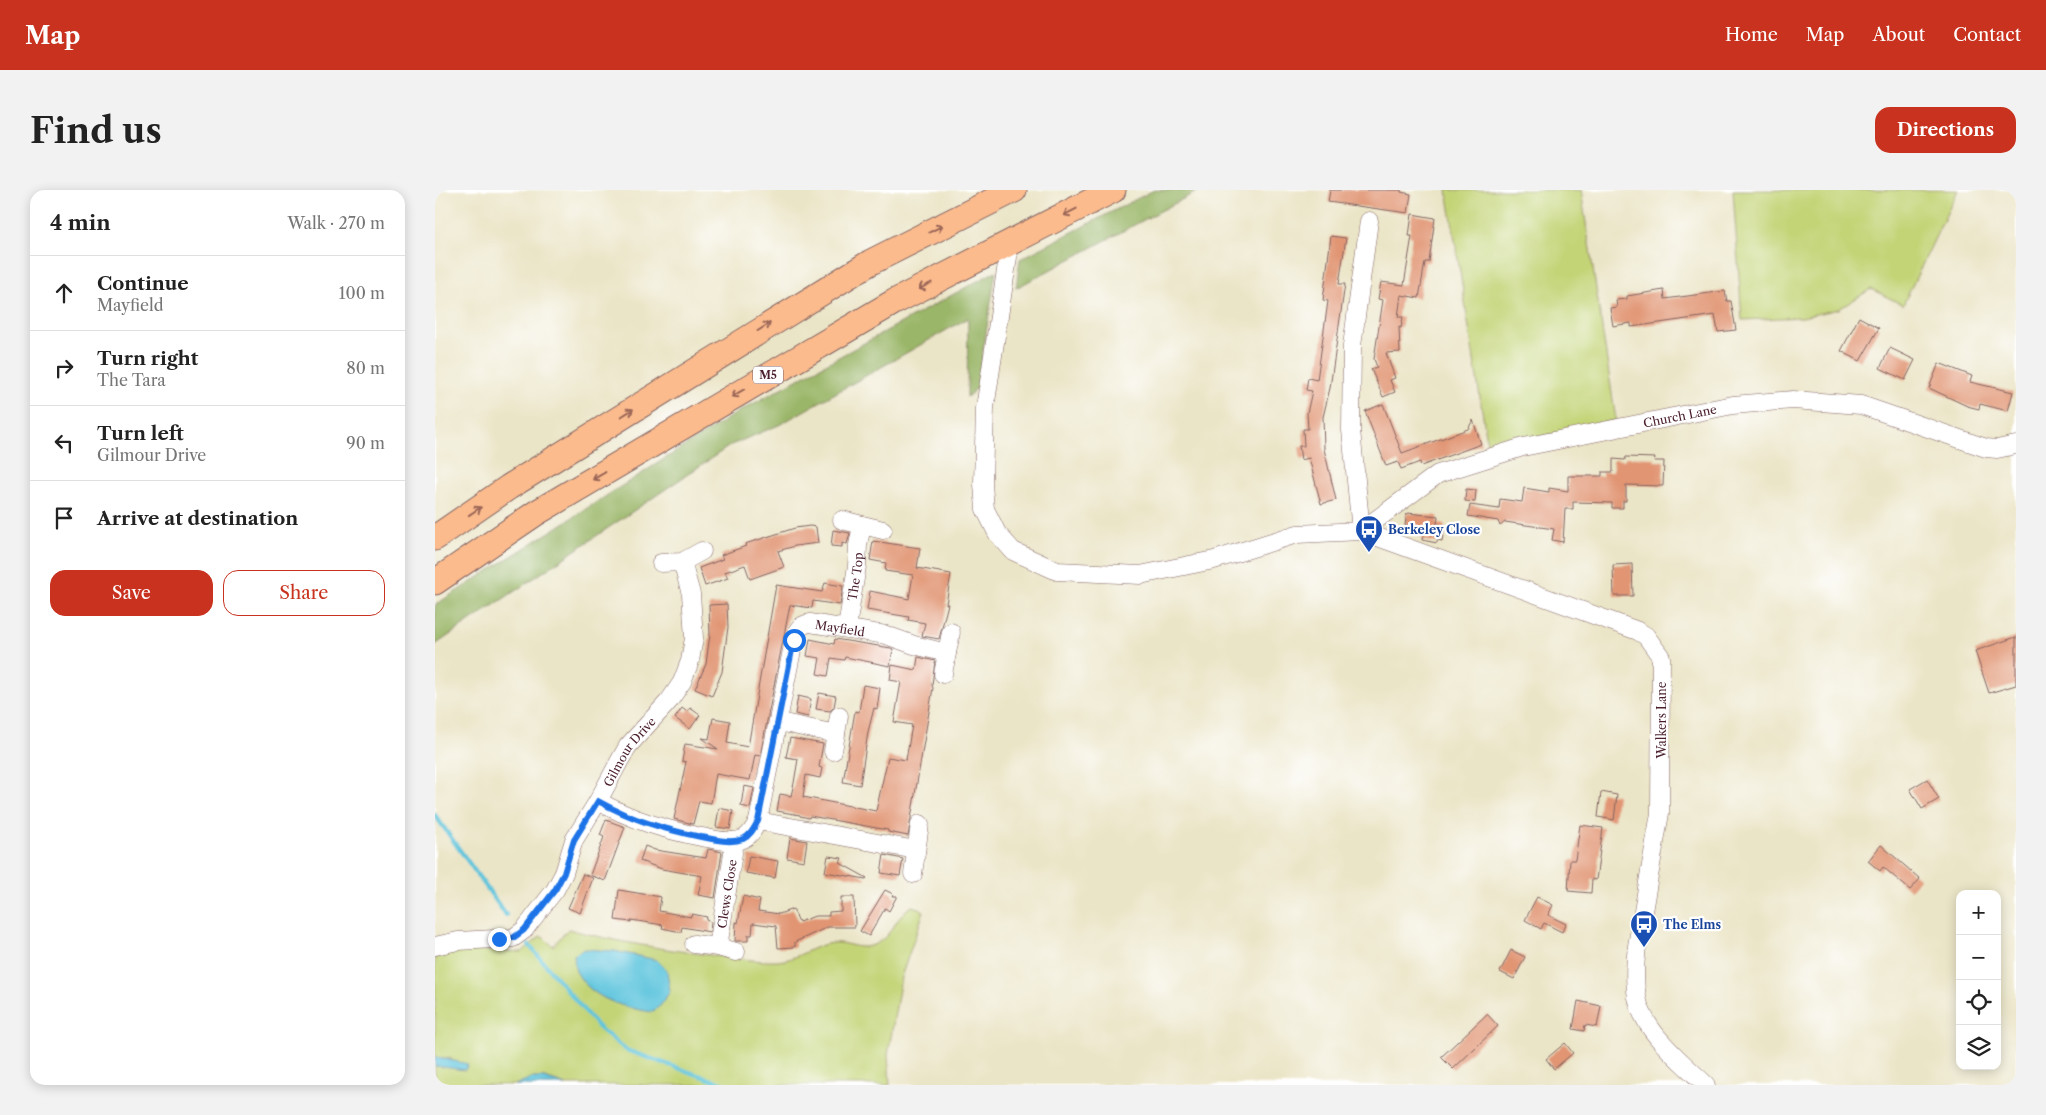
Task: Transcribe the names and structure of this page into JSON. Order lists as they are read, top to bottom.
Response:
{
  "streets": {
    "highway": ["M5"],
    "street": [
      "Church Lane",
      "The Top",
      "Mayfield",
      "Walkers Lane",
      "Gilmour Drive",
      "Clews Close"
    ]
  },
  "crossings": [
    ["Church Lane", "Walkers Lane"],
    ["The Top", "Mayfield"]
  ],
  "places": {
    "bus stop": ["Berkeley Close", "The Elms"]
  },
  "page": {
    "header": "Map",
    "nav": [
      "Home",
      "Map",
      "About",
      "Contact"
    ],
    "buttons": [
      "Directions",
      ["Save", "Share"]
    ],
    "title": "Find us",
    "heading": ["4 min", "Walk · 270 m"],
    "list": [
      ["Continue", "Mayfield", "100 m"],
      ["Turn right", "The Tara", "80 m"],
      ["Turn left", "Gilmour Drive", "90 m"],
      "Arrive at destination"
    ],
    "map_buttons": ["+", "−"]
  }
}
